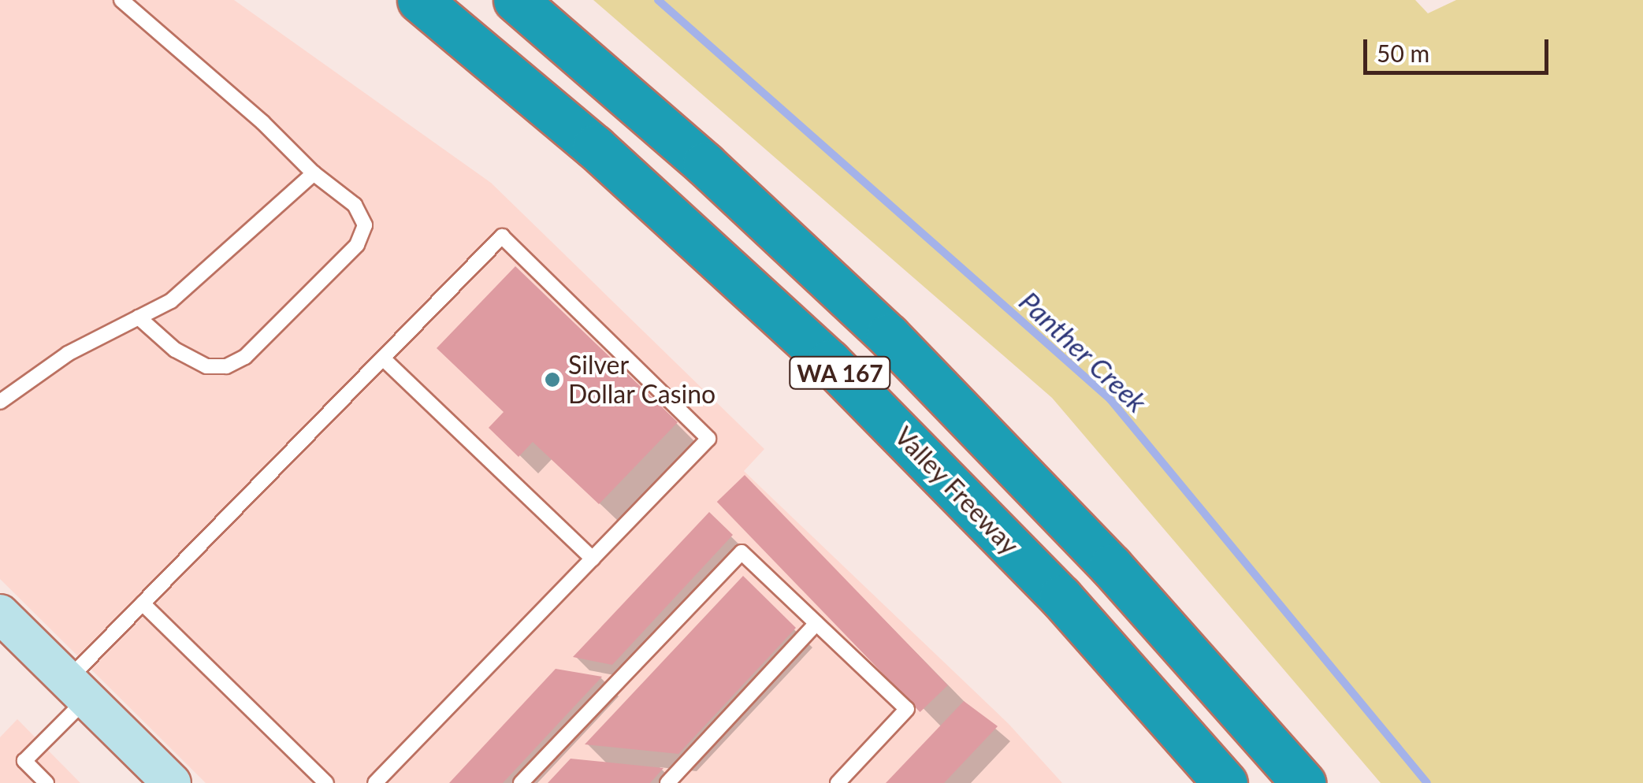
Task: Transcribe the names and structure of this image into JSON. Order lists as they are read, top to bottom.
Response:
{
  "streets": {
    "highway": ["WA 167", "Valley Freeway"]
  },
  "water": ["Panther Creek"],
  "places": ["Silver Dollar Casino"],
  "scale_bar": "50 m"
}
